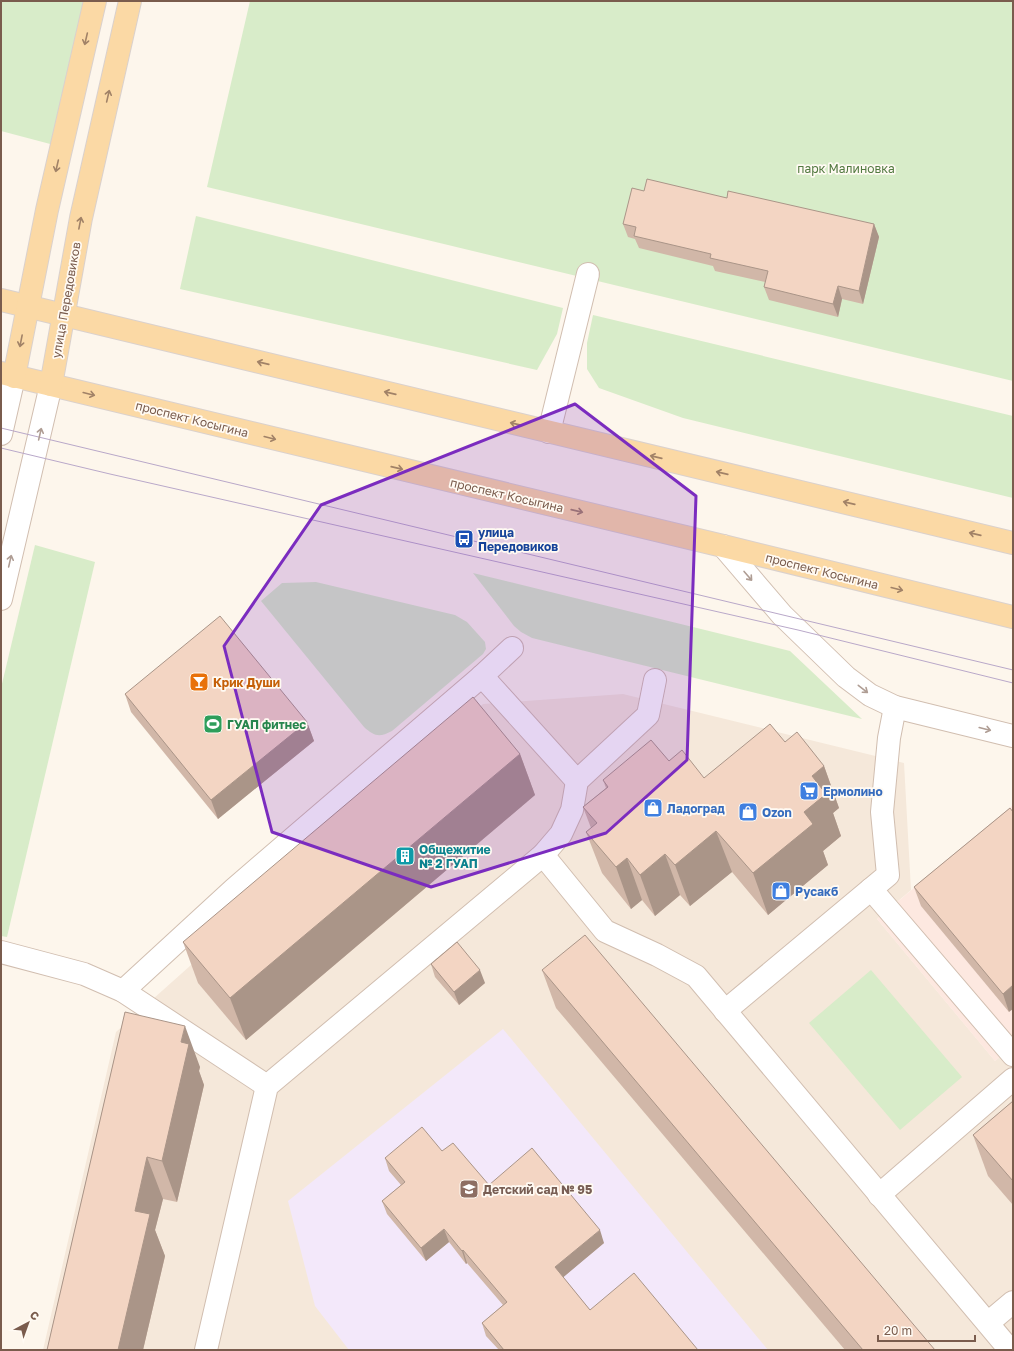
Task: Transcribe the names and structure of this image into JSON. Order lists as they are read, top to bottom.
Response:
{
  "streets": {
    "main road": ["улица Передовиков", "проспект Косыгина"]
  },
  "crossings": [
    ["улица Передовиков", "проспект Косыгина"]
  ],
  "parks": ["парк Малиновка"],
  "places": {
    "bus stop": ["улица Передовиков"],
    "bar": ["Крик Души"],
    "sports": ["ГУАП фитнес"],
    "supermarket": ["Ермолино"],
    "shop": ["Ладоград", "Ozon", "Русакб"],
    "building": ["Общежитие № 2 ГУАП"],
    "school or university": ["Детский сад № 95"]
  },
  "scale_bar": "20 m",
  "north": "top right"
}
